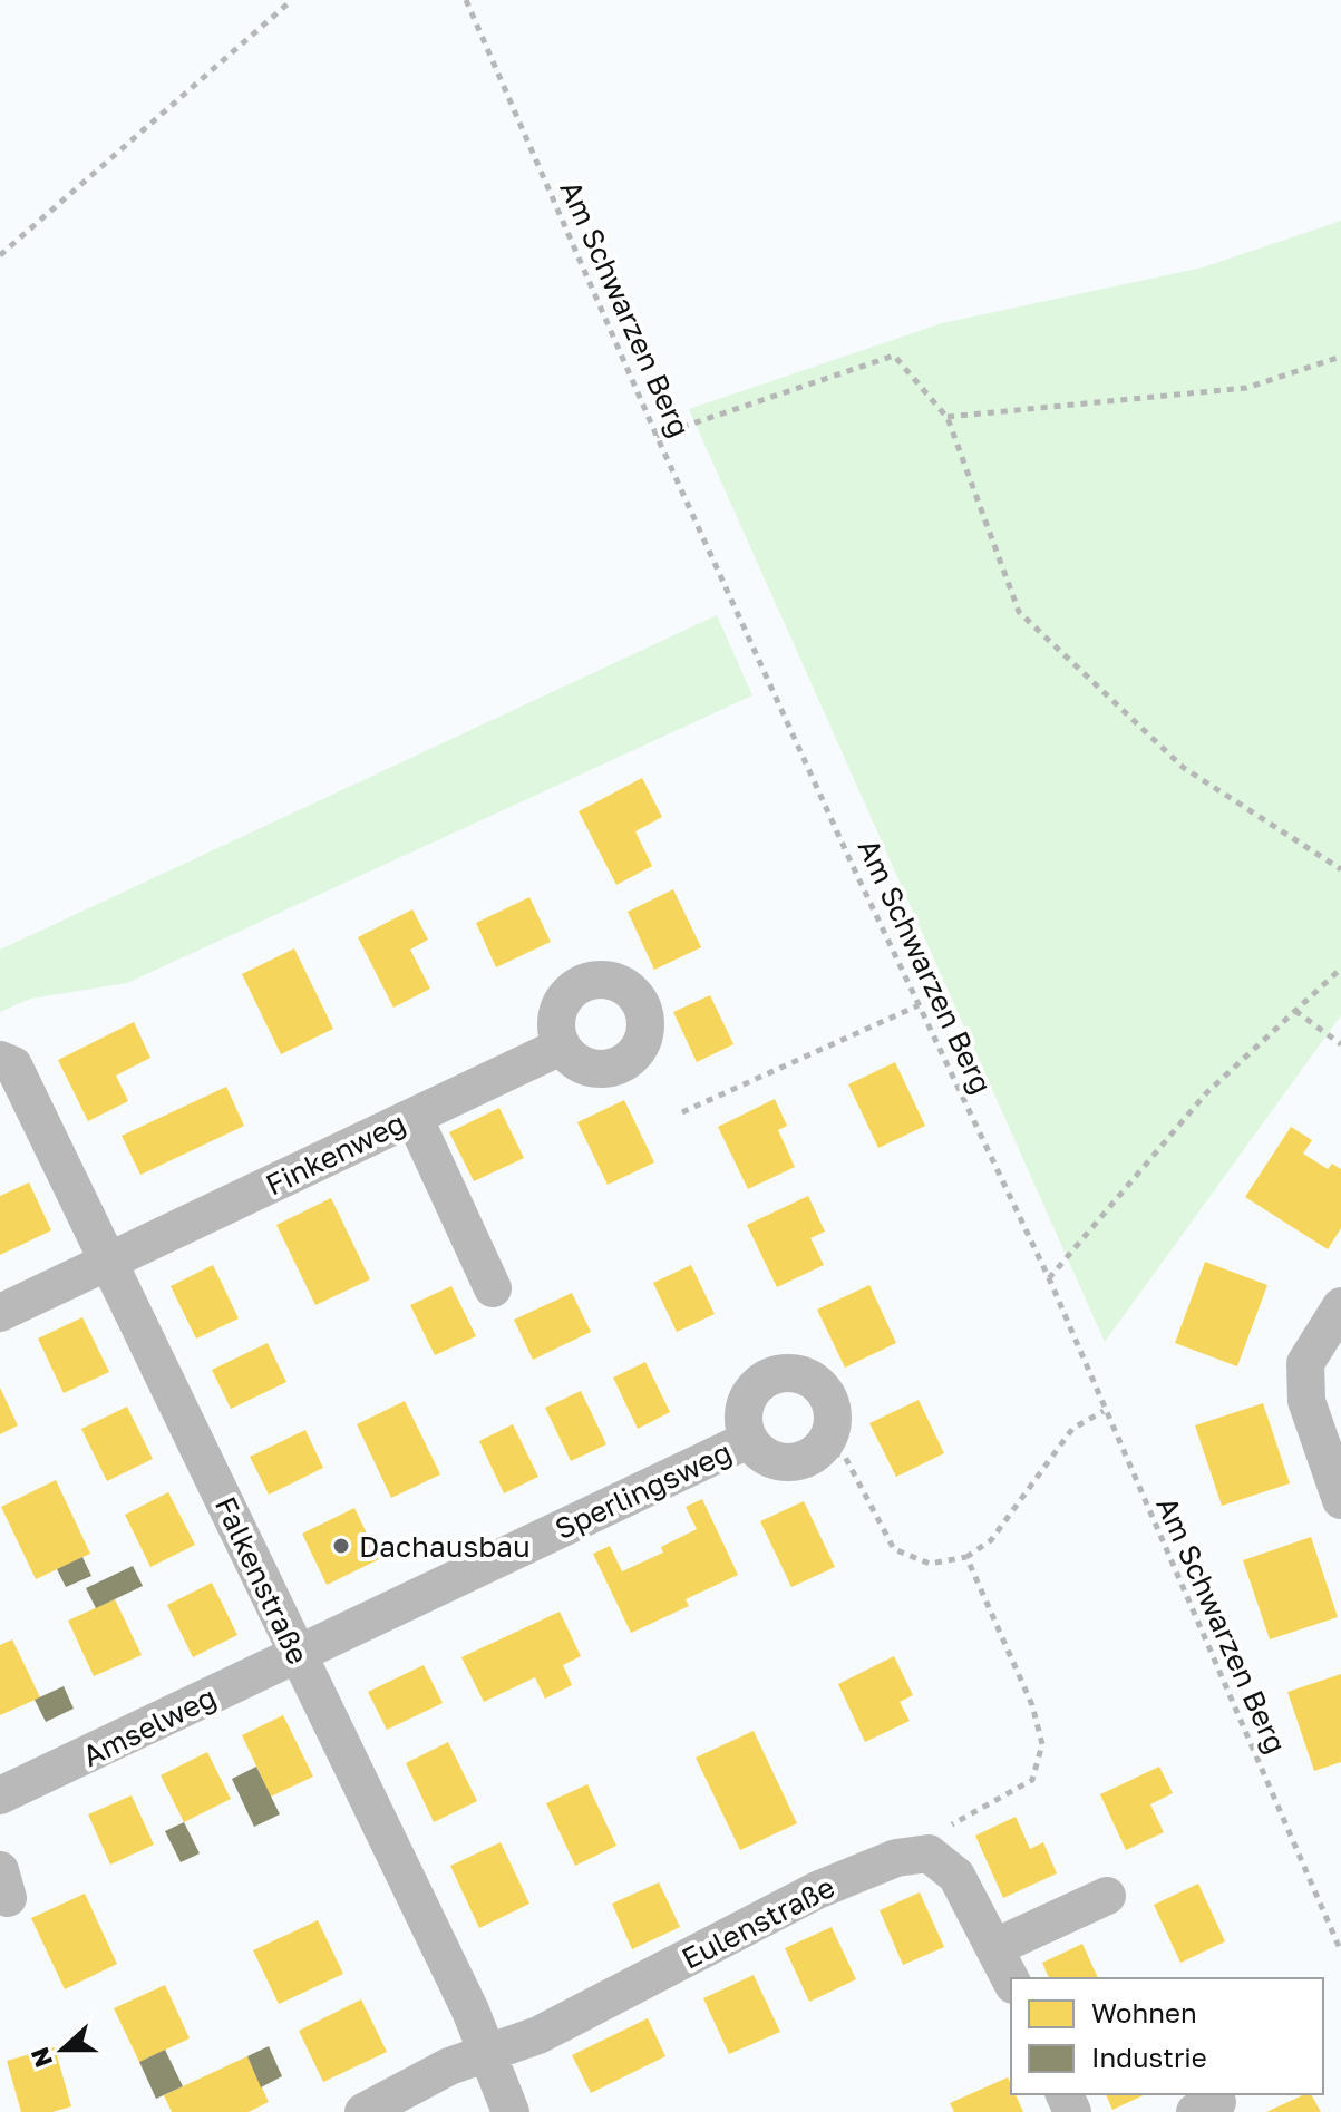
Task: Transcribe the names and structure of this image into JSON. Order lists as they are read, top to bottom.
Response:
{
  "streets": {
    "street": [
      "Finkenweg",
      "Sperlingsweg",
      "Falkenstraße",
      "Amselweg",
      "Eulenstraße"
    ],
    "path": ["Am Schwarzen Berg"]
  },
  "crossings": [
    ["Finkenweg", "Falkenstraße"],
    ["Sperlingsweg", "Falkenstraße"],
    ["Sperlingsweg", "Amselweg"],
    ["Falkenstraße", "Amselweg"],
    ["Falkenstraße", "Eulenstraße"]
  ],
  "places": ["Dachausbau"],
  "legend": ["Wohnen", "Industrie"],
  "north": "left"
}
